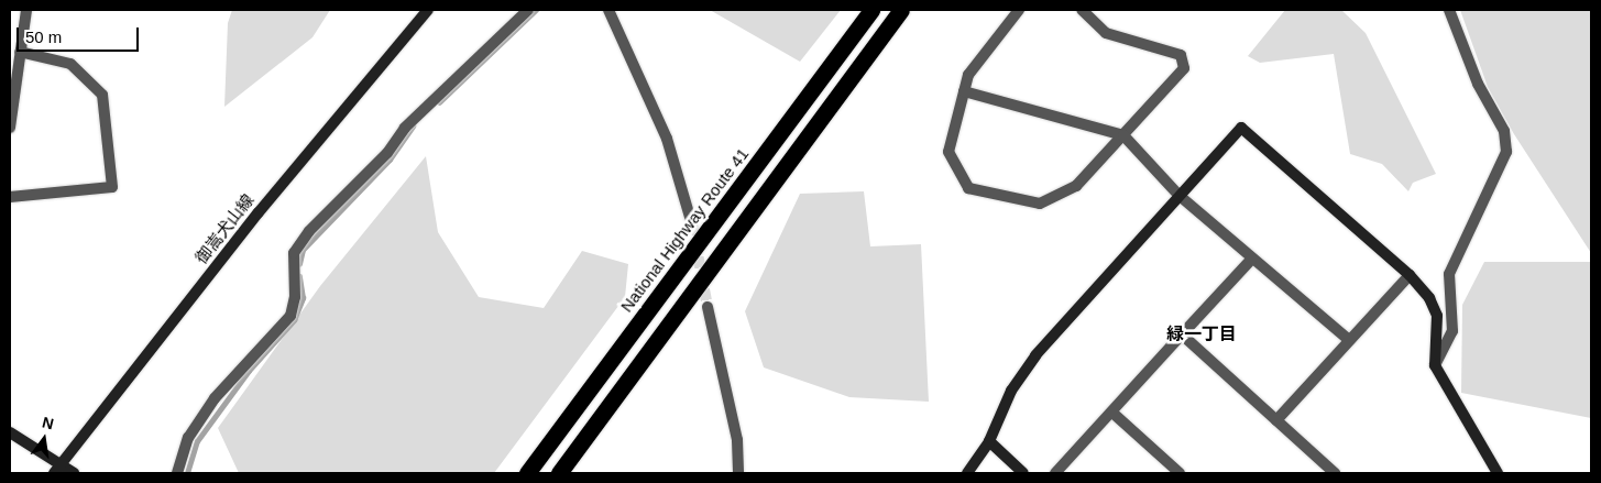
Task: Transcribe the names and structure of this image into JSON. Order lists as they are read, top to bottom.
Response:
{
  "streets": {
    "highway": ["National Highway Route 41"],
    "street": ["御嵩犬山線"]
  },
  "districts": ["緑一丁目"],
  "scale_bar": "50 m",
  "north": "top"
}
